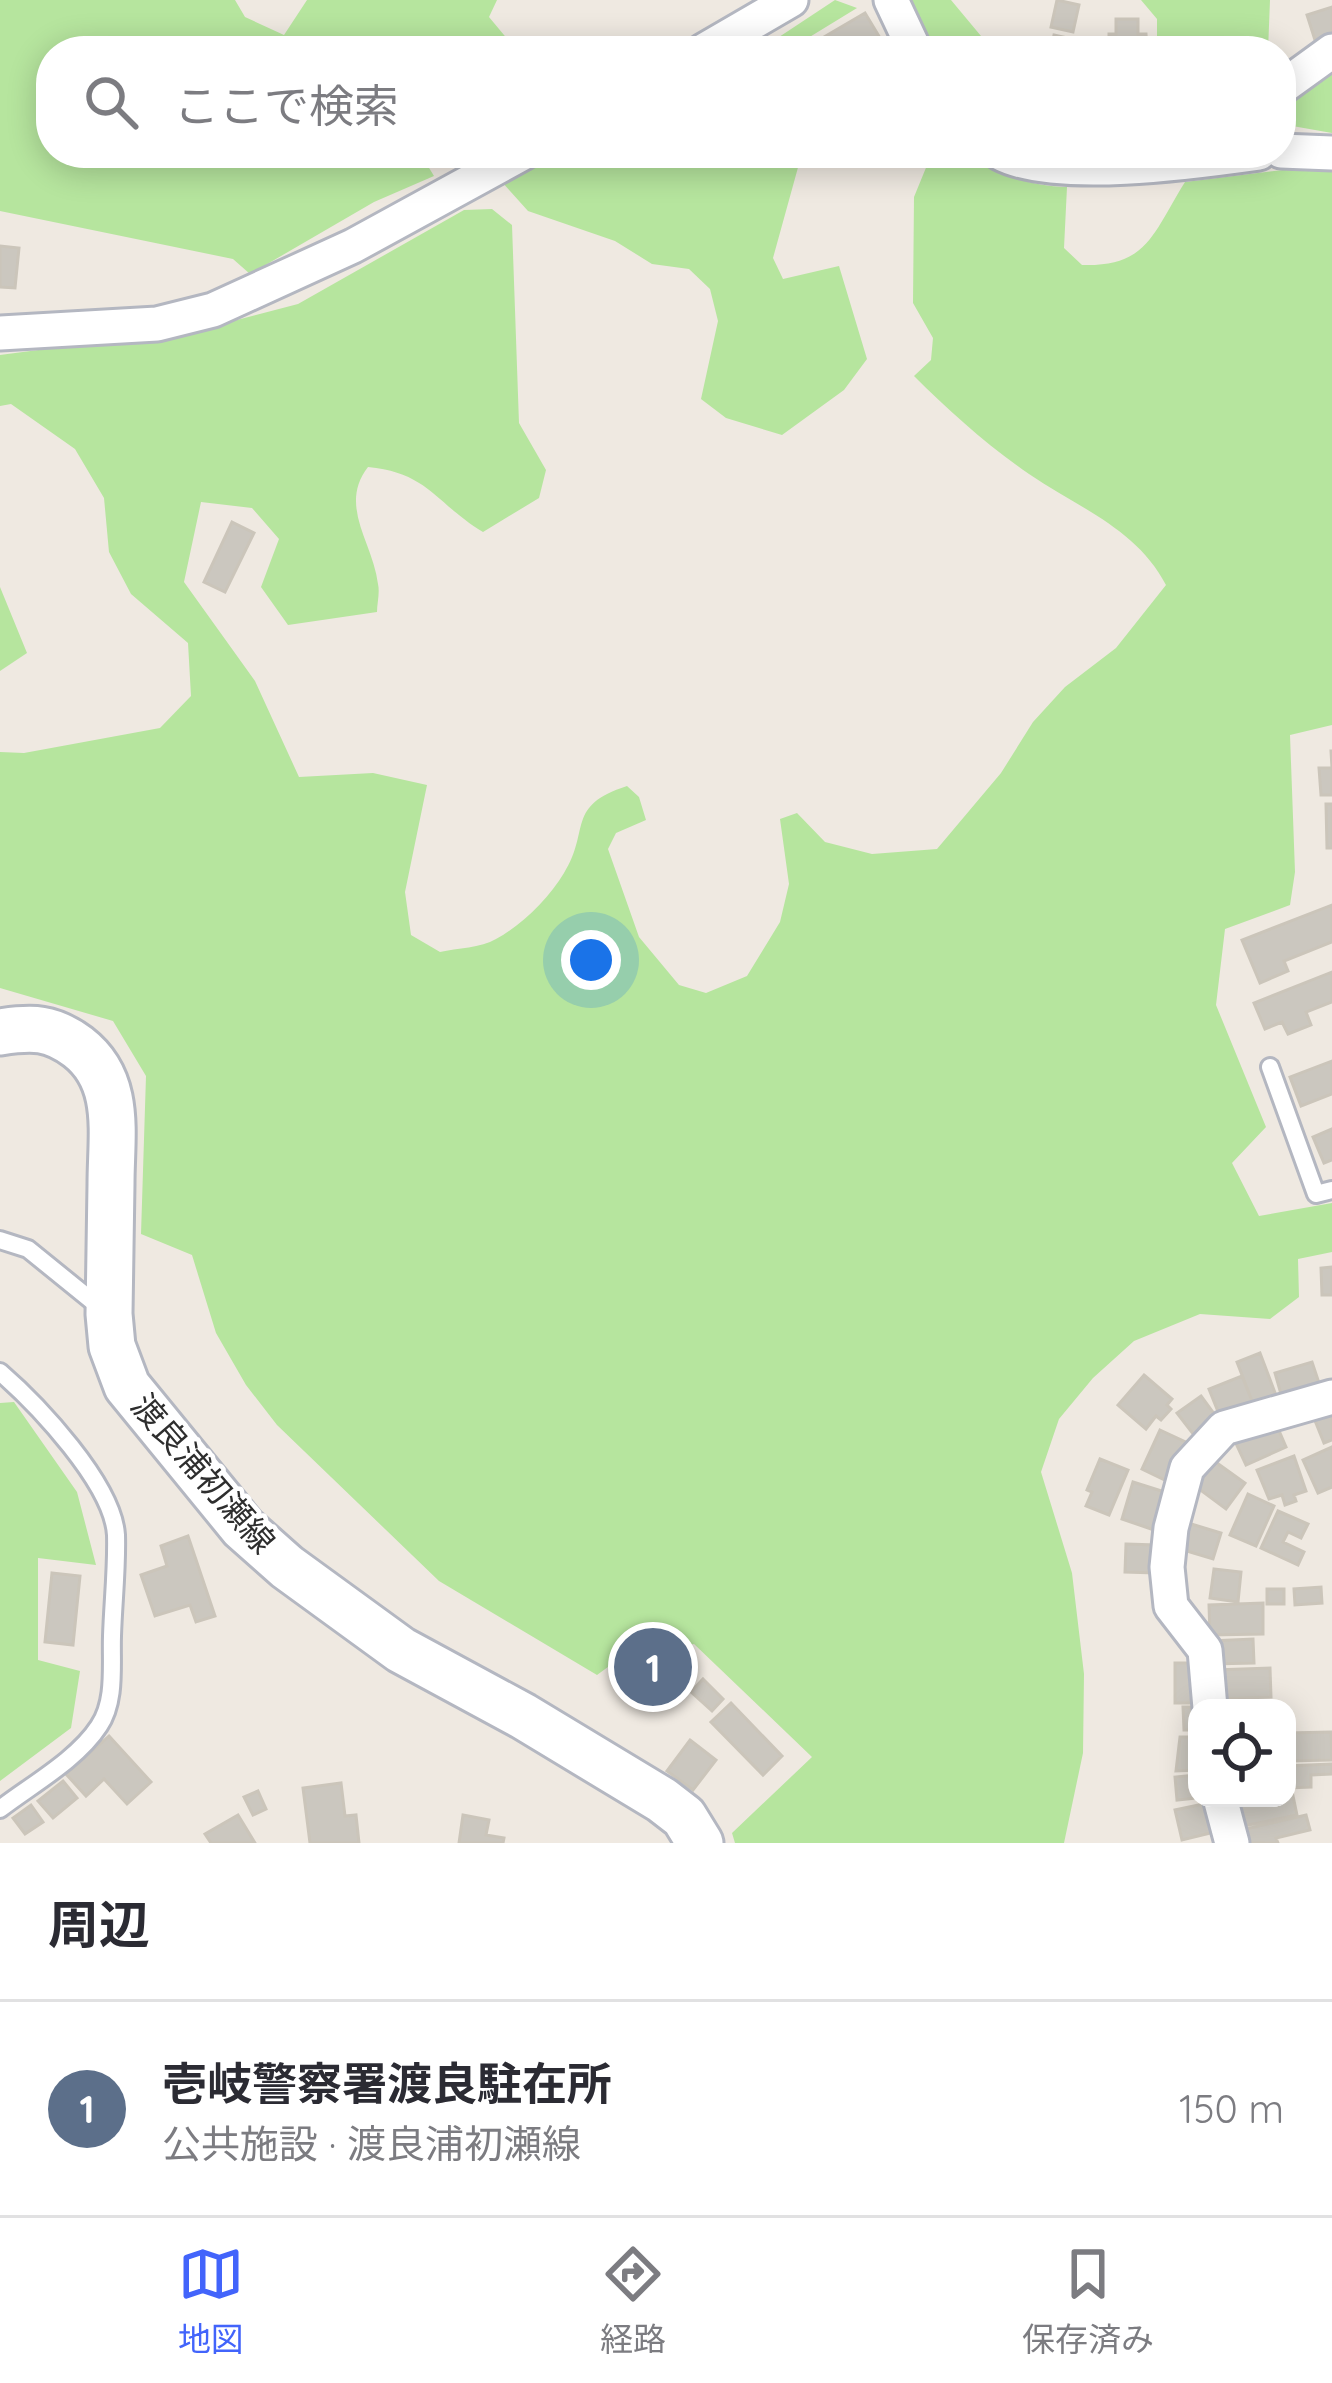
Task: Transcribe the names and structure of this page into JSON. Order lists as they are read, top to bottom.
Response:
{
  "streets": {
    "main road": ["渡良浦初瀬線"]
  },
  "page": {
    "search": "ここで検索",
    "pins": "1",
    "heading": "周辺",
    "list": [
      {
        "mark": "1",
        "name": "壱岐警察署渡良駐在所",
        "note": "公共施設 · 渡良浦初瀬線",
        "value": "150 m"
      }
    ],
    "nav": ["地図", "経路", "保存済み"]
  }
}
